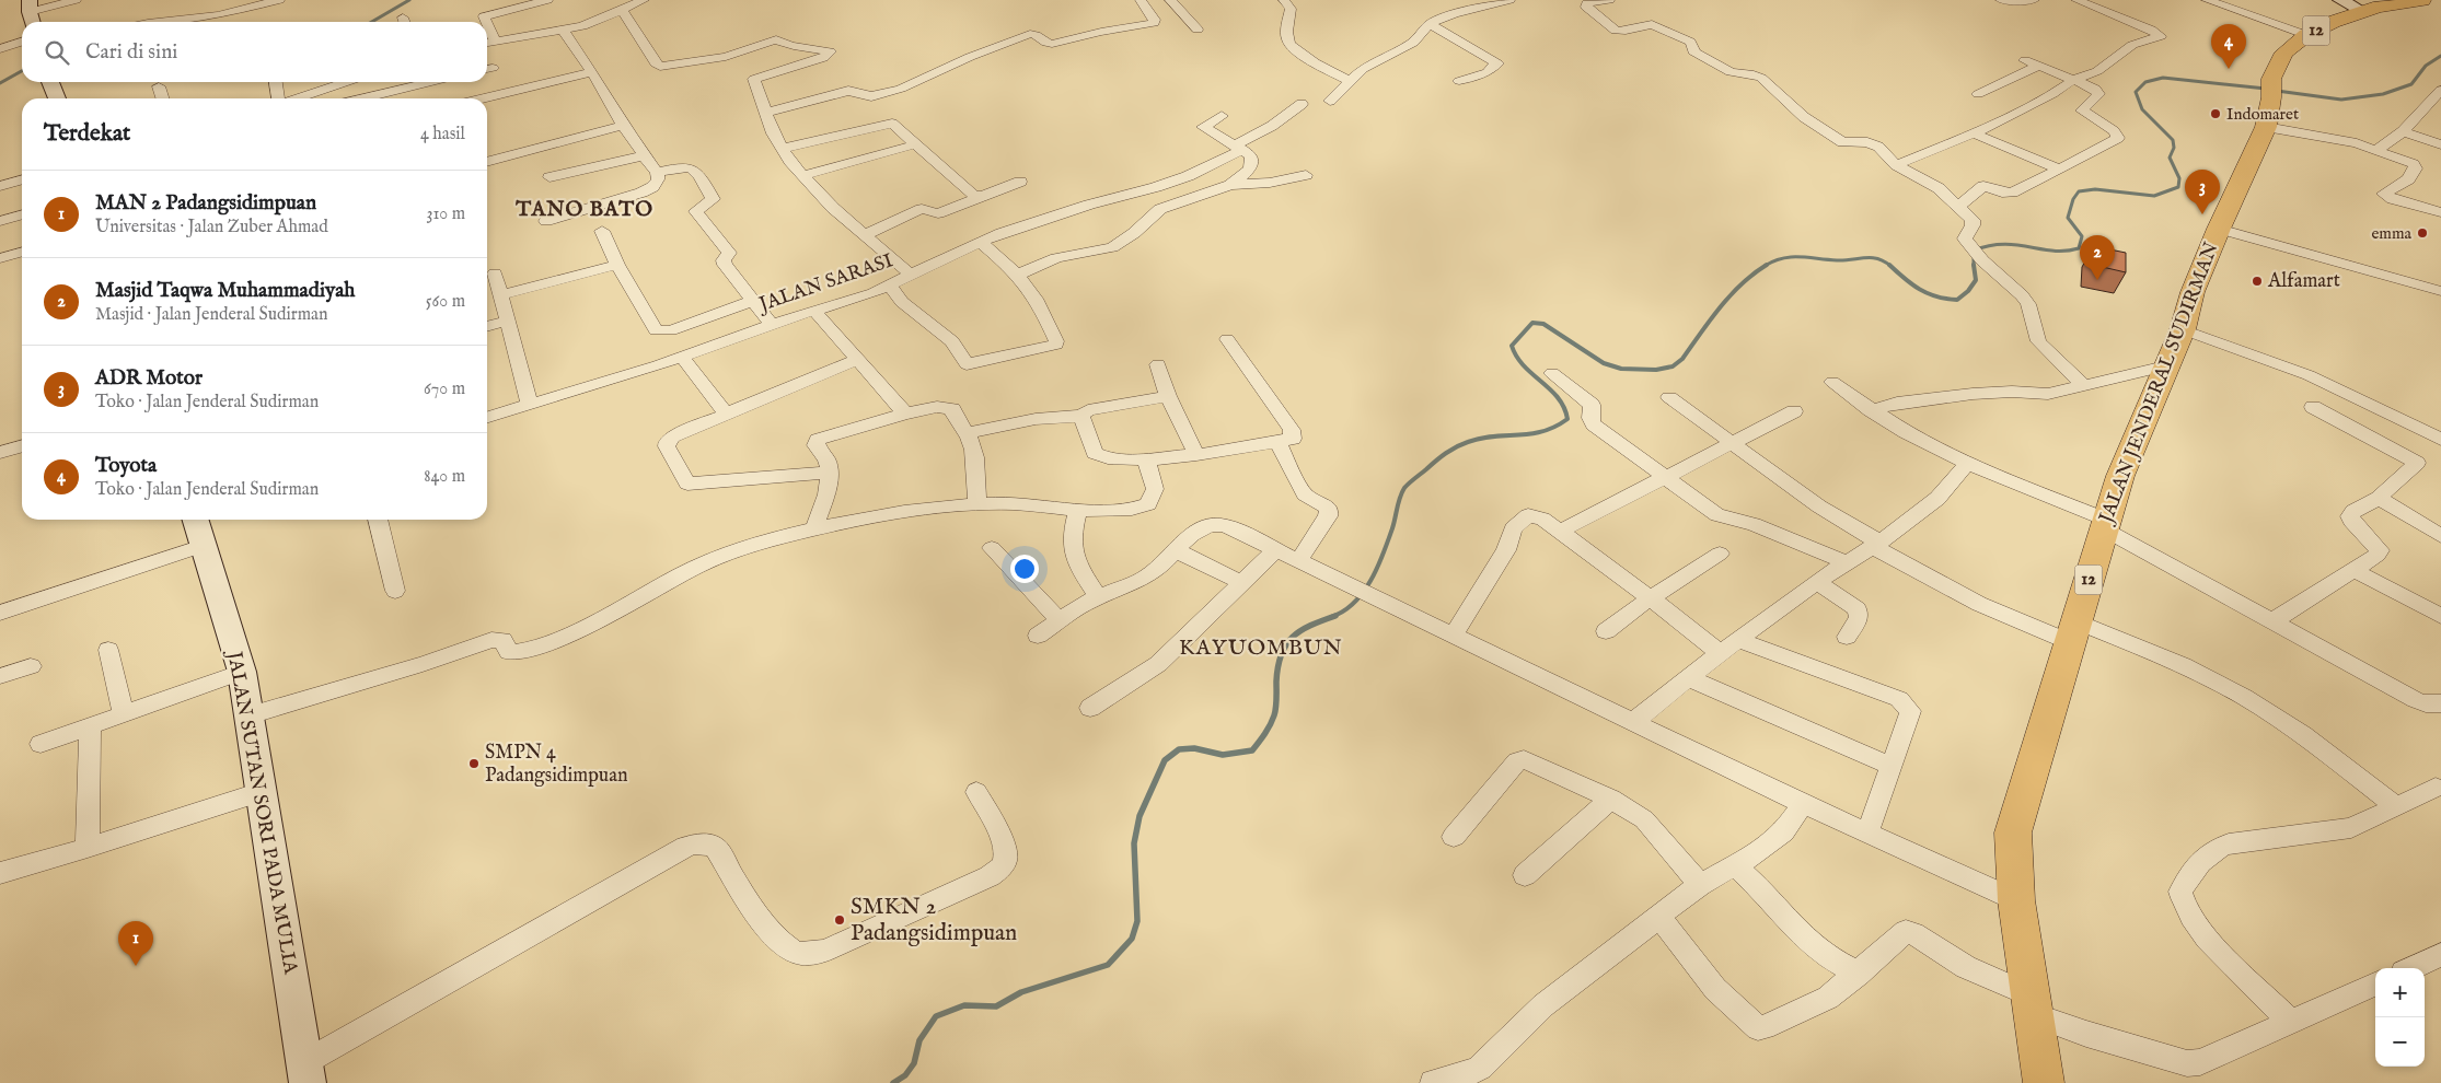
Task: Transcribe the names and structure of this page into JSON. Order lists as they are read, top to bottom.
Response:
{
  "streets": {
    "highway": ["12", "JALAN JENDERAL SUDIRMAN"],
    "street": ["JALAN SARASI", "JALAN SUTAN SORI PADA MULIA"]
  },
  "districts": ["TANO BATO", "KAYUOMBUN"],
  "places": [
    "Indomaret",
    "emma",
    "Alfamart",
    "SMPN 4 Padangsidimpuan",
    "SMKN 2 Padangsidimpuan"
  ],
  "page": {
    "search": "Cari di sini",
    "pins": [
      "4",
      "3",
      "2",
      "1"
    ],
    "heading": ["Terdekat", "4 hasil"],
    "list": [
      {
        "mark": "1",
        "name": "MAN 2 Padangsidimpuan",
        "note": "Universitas · Jalan Zuber Ahmad",
        "value": "310 m"
      },
      {
        "mark": "2",
        "name": "Masjid Taqwa Muhammadiyah",
        "note": "Masjid · Jalan Jenderal Sudirman",
        "value": "560 m"
      },
      {
        "mark": "3",
        "name": "ADR Motor",
        "note": "Toko · Jalan Jenderal Sudirman",
        "value": "670 m"
      },
      {
        "mark": "4",
        "name": "Toyota",
        "note": "Toko · Jalan Jenderal Sudirman",
        "value": "840 m"
      }
    ],
    "map_buttons": ["+", "−"]
  }
}
